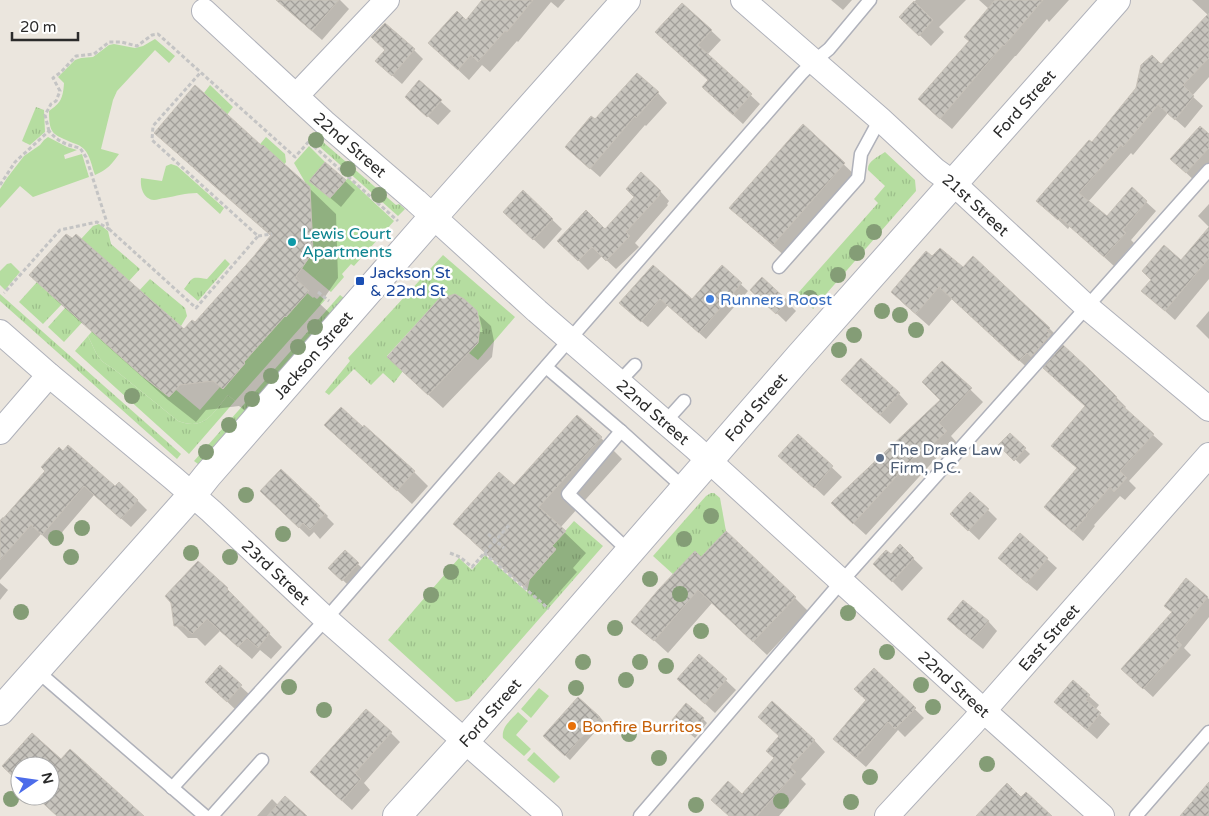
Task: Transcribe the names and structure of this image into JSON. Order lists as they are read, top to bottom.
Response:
{
  "streets": {
    "main road": ["Ford Street", "Jackson Street"],
    "street": [
      "22nd Street",
      "21st Street",
      "23rd Street",
      "East Street"
    ]
  },
  "crossings": [
    ["Ford Street", "22nd Street"],
    ["Ford Street", "21st Street"],
    ["Ford Street", "23rd Street"],
    ["22nd Street", "Jackson Street"],
    ["22nd Street", "East Street"],
    ["Jackson Street", "23rd Street"]
  ],
  "places": {
    "other": [
      "Lewis Court Apartments",
      "Runners Roost",
      "The Drake Law Firm, P.C.",
      "Bonfire Burritos"
    ],
    "transit": ["Jackson St & 22nd St"]
  },
  "scale_bar": "20 m",
  "north": "right"
}
